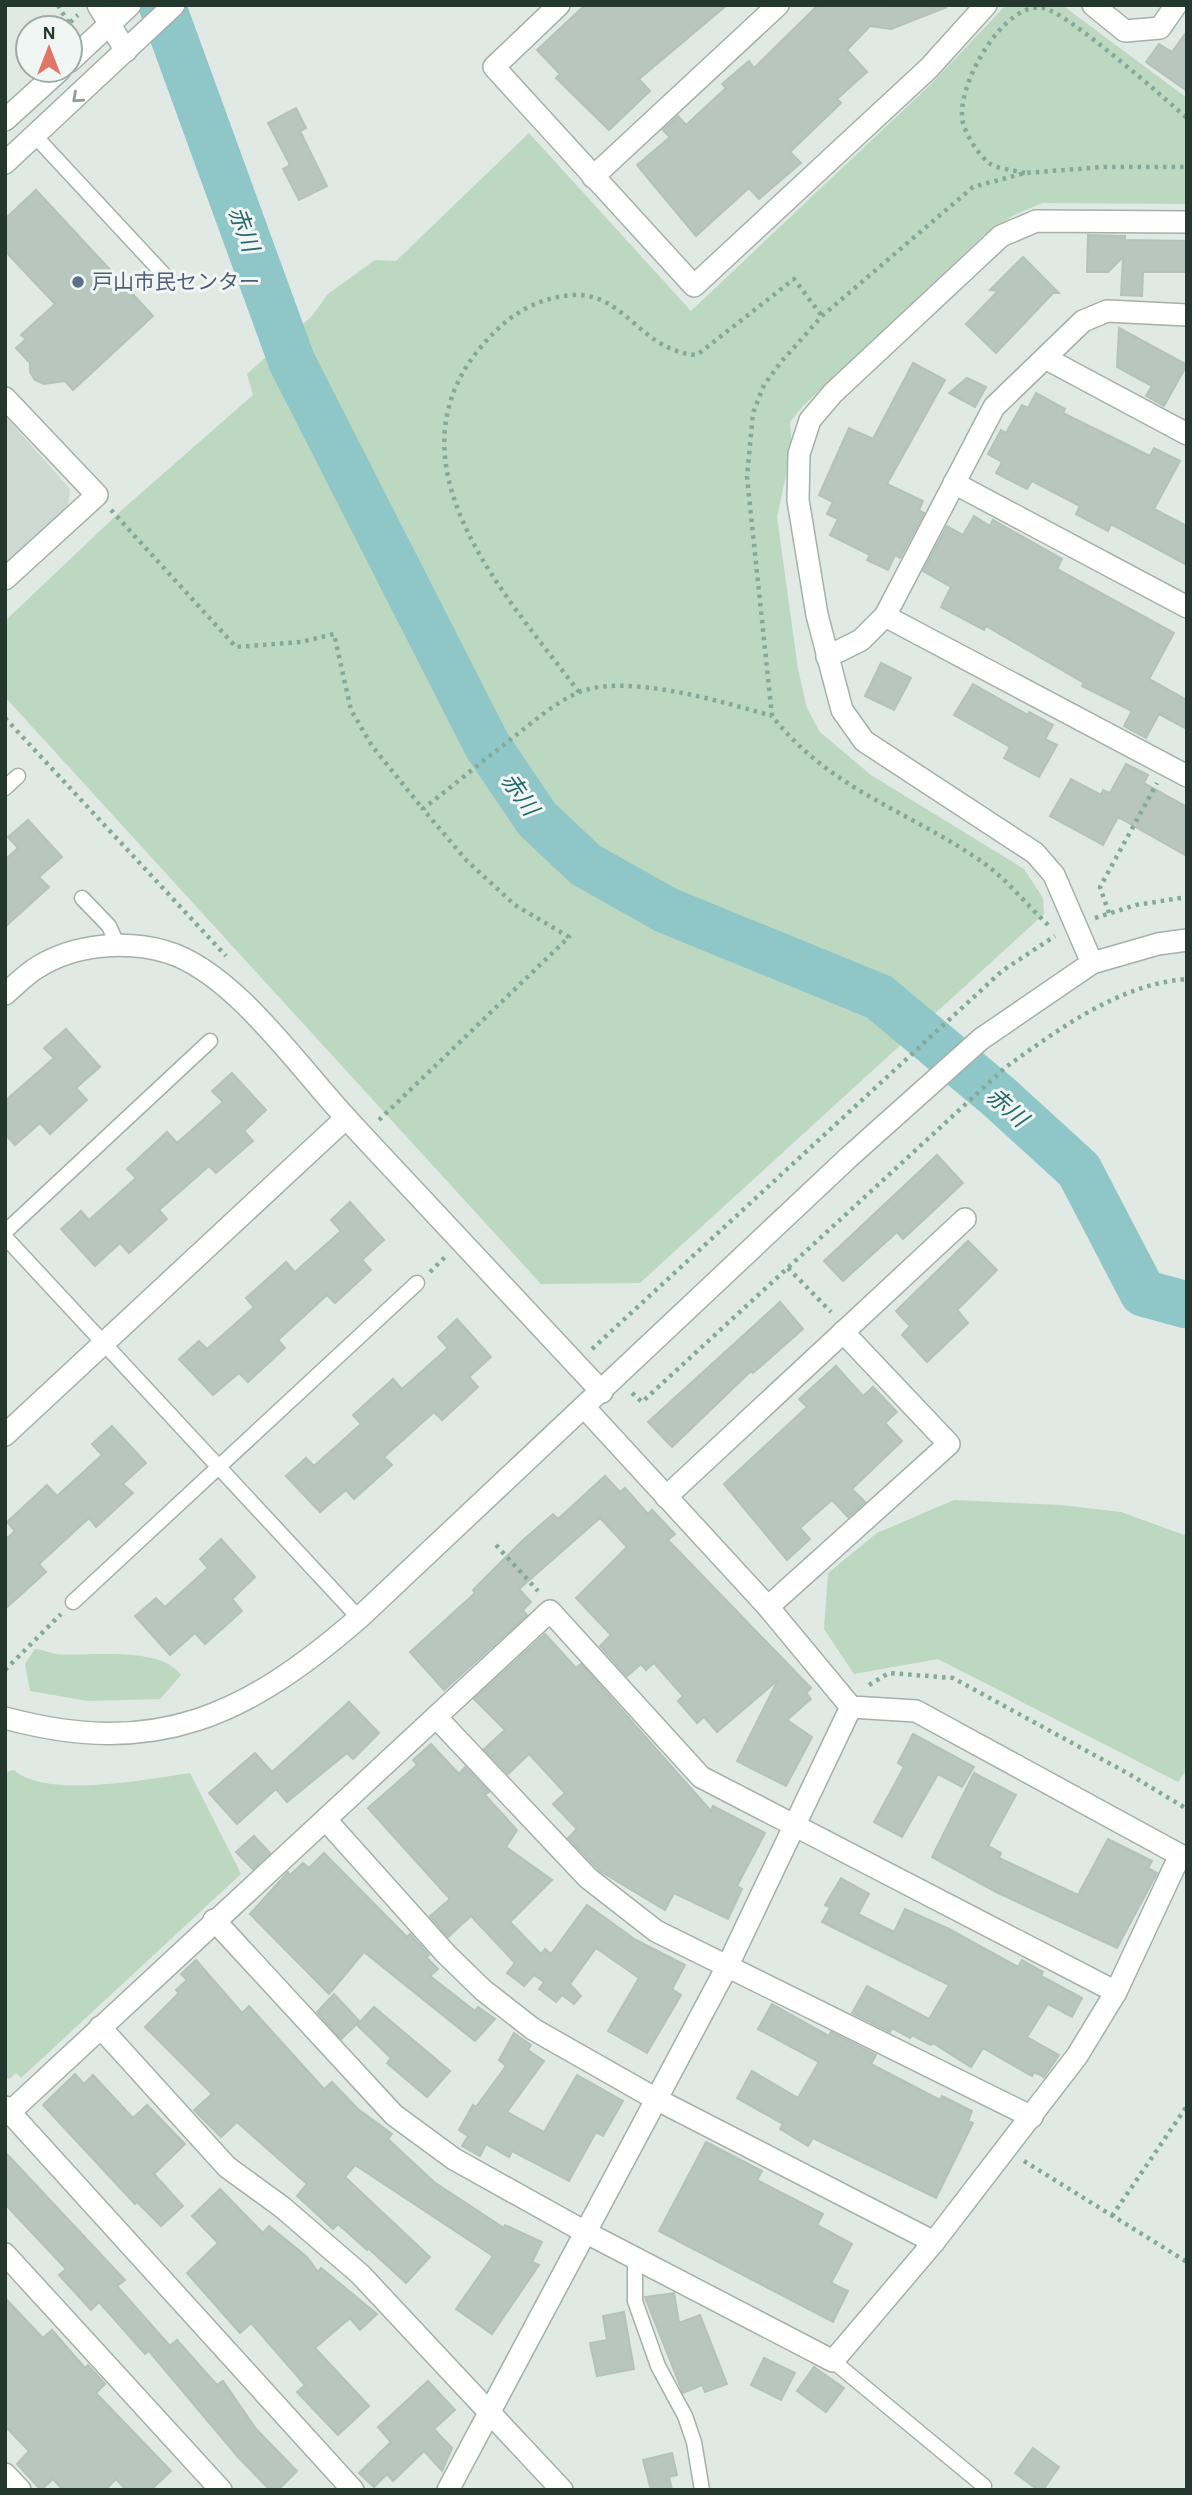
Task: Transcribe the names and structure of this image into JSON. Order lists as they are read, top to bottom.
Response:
{
  "water": ["赤川"],
  "places": ["戸山市民センター"],
  "north": "top"
}
